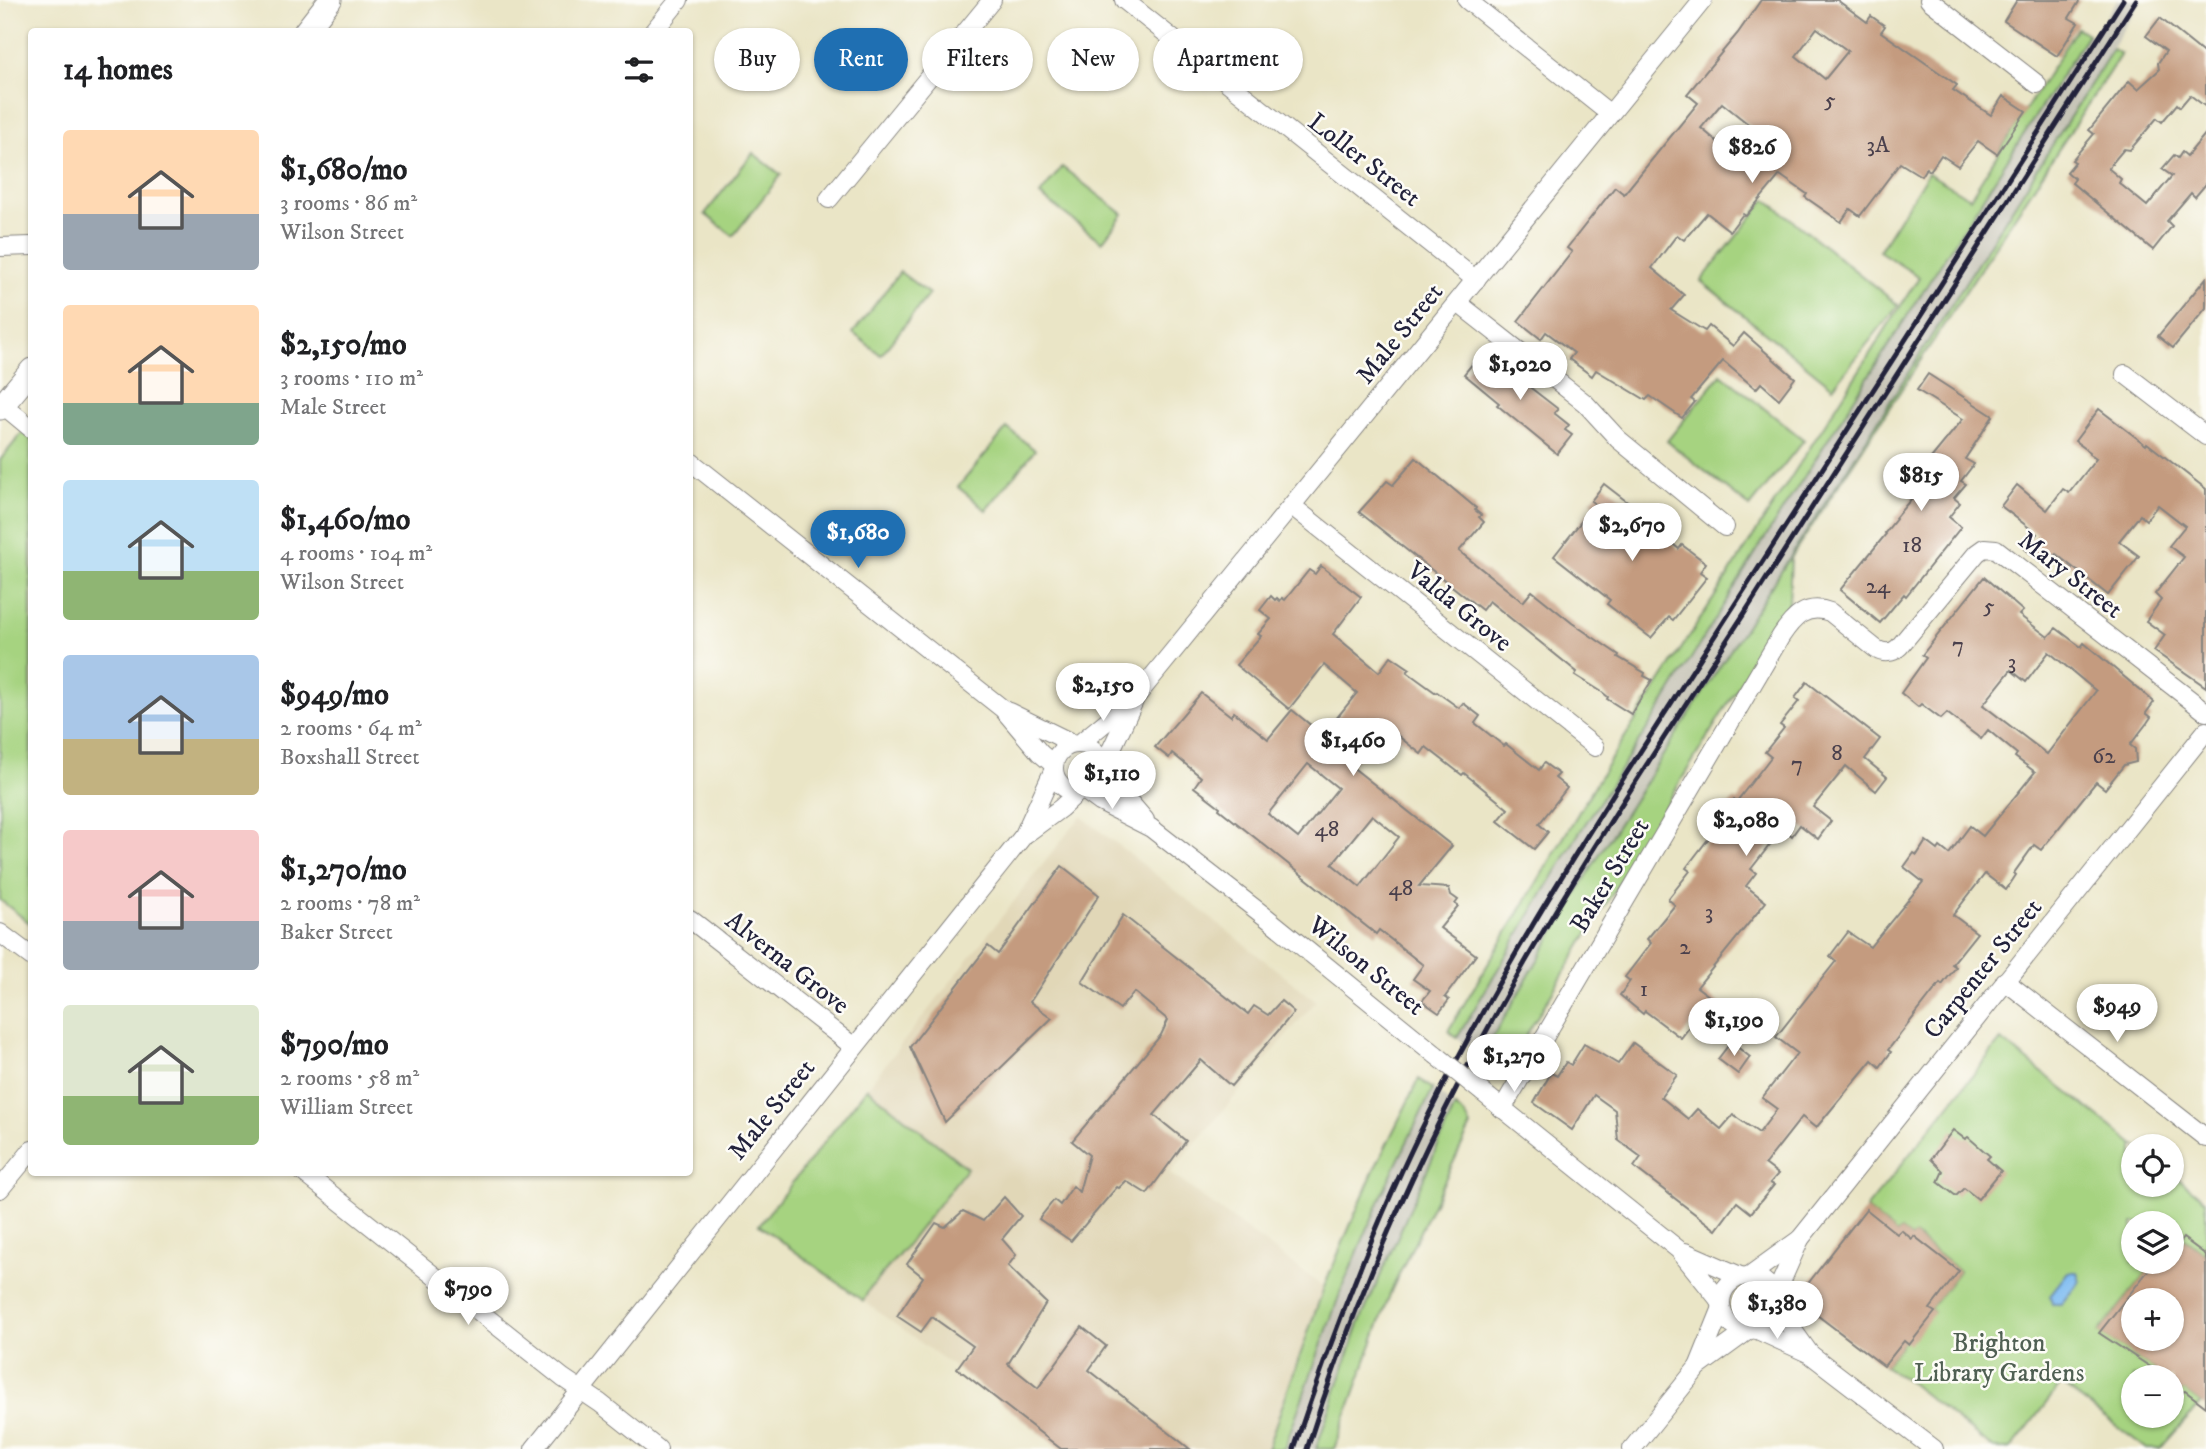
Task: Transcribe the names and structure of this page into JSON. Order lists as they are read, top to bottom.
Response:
{
  "streets": {
    "street": [
      "Loller Street",
      "Male Street",
      "Mary Street",
      "Valda Grove",
      "Baker Street",
      "Alverna Grove",
      "Wilson Street",
      "Carpenter Street"
    ]
  },
  "crossings": [
    ["Loller Street", "Male Street"],
    ["Male Street", "Valda Grove"],
    ["Male Street", "Alverna Grove"],
    ["Male Street", "Wilson Street"],
    ["Mary Street", "Baker Street"],
    ["Baker Street", "Wilson Street"],
    ["Wilson Street", "Carpenter Street"]
  ],
  "parks": ["Brighton Library Gardens"],
  "house_numbers": [
    "5",
    "3A",
    "18",
    "24",
    "5",
    "7",
    "3",
    "8",
    "62",
    "7",
    "48",
    "48",
    "3",
    "2",
    "1"
  ],
  "page": {
    "chip": [
      "Buy",
      "Rent",
      "Filters",
      "New",
      "Apartment"
    ],
    "heading": "14 homes",
    "list": [
      {
        "name": "$1,680/mo",
        "note": "3 rooms · 86 m² · Wilson Street"
      },
      {
        "name": "$2,150/mo",
        "note": "3 rooms · 110 m² · Male Street"
      },
      {
        "name": "$1,460/mo",
        "note": "4 rooms · 104 m² · Wilson Street"
      },
      {
        "name": "$949/mo",
        "note": "2 rooms · 64 m² · Boxshall Street"
      },
      {
        "name": "$1,270/mo",
        "note": "2 rooms · 78 m² · Baker Street"
      },
      {
        "name": "$790/mo",
        "note": "2 rooms · 58 m² · William Street"
      }
    ],
    "price": [
      "$826",
      "$1,020",
      "$815",
      "$2,670",
      "$1,680",
      "$2,150",
      "$1,460",
      "$1,110",
      "$2,080",
      "$949",
      "$1,190",
      "$1,270",
      "$790",
      "$1,380"
    ],
    "map_buttons": ["+", "−"]
  }
}
